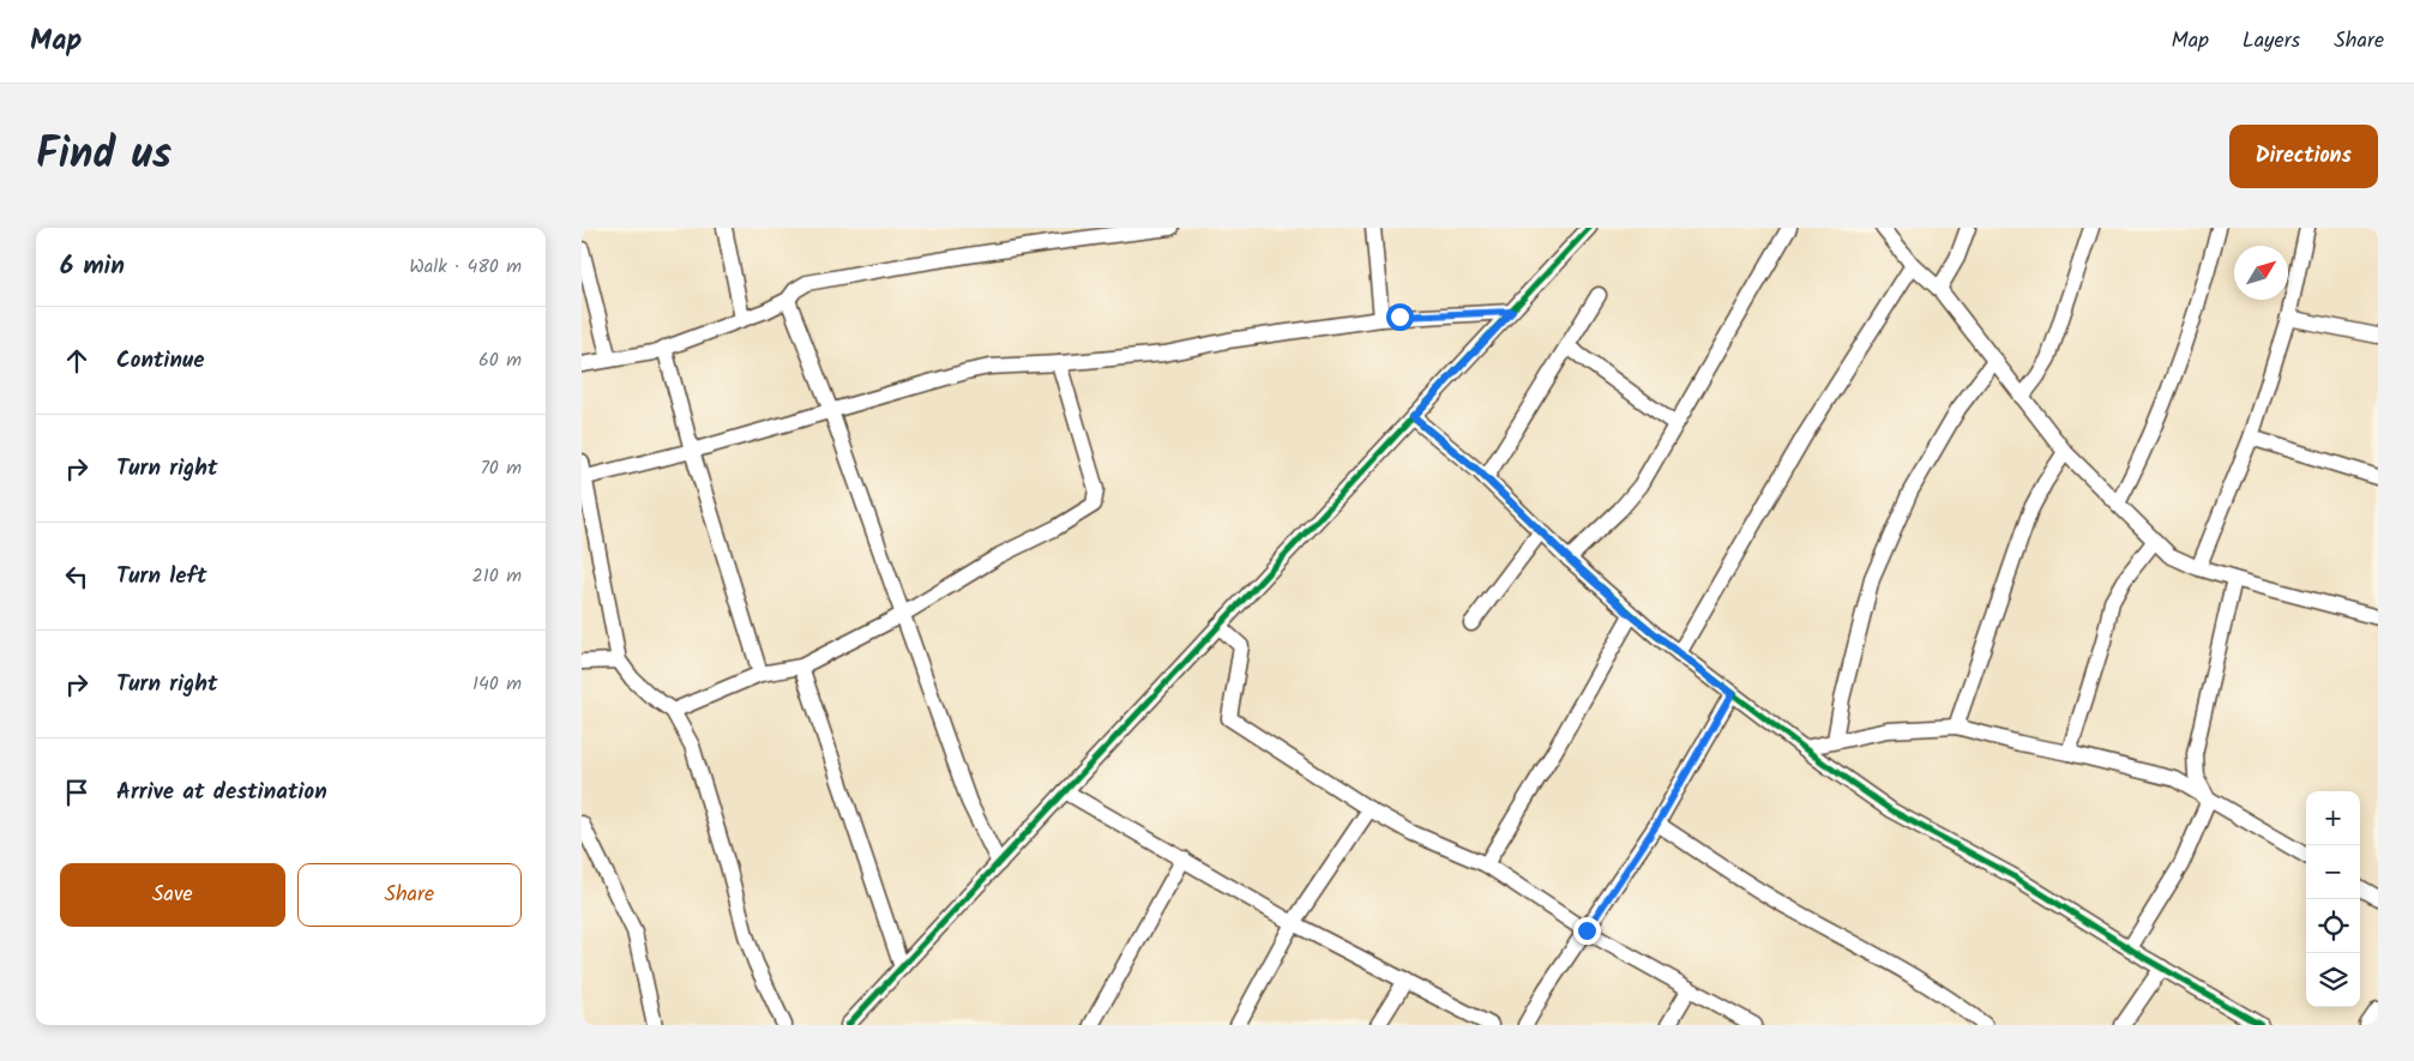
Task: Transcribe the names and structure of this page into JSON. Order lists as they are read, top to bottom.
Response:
{
  "north": "top right",
  "page": {
    "header": "Map",
    "nav": ["Map", "Layers", "Share"],
    "title": "Find us",
    "buttons": [
      "Directions",
      ["Save", "Share"]
    ],
    "heading": ["6 min", "Walk · 480 m"],
    "list": [
      ["Continue", "60 m"],
      ["Turn right", "70 m"],
      ["Turn left", "210 m"],
      ["Turn right", "140 m"],
      "Arrive at destination"
    ],
    "map_buttons": ["+", "−"]
  }
}
